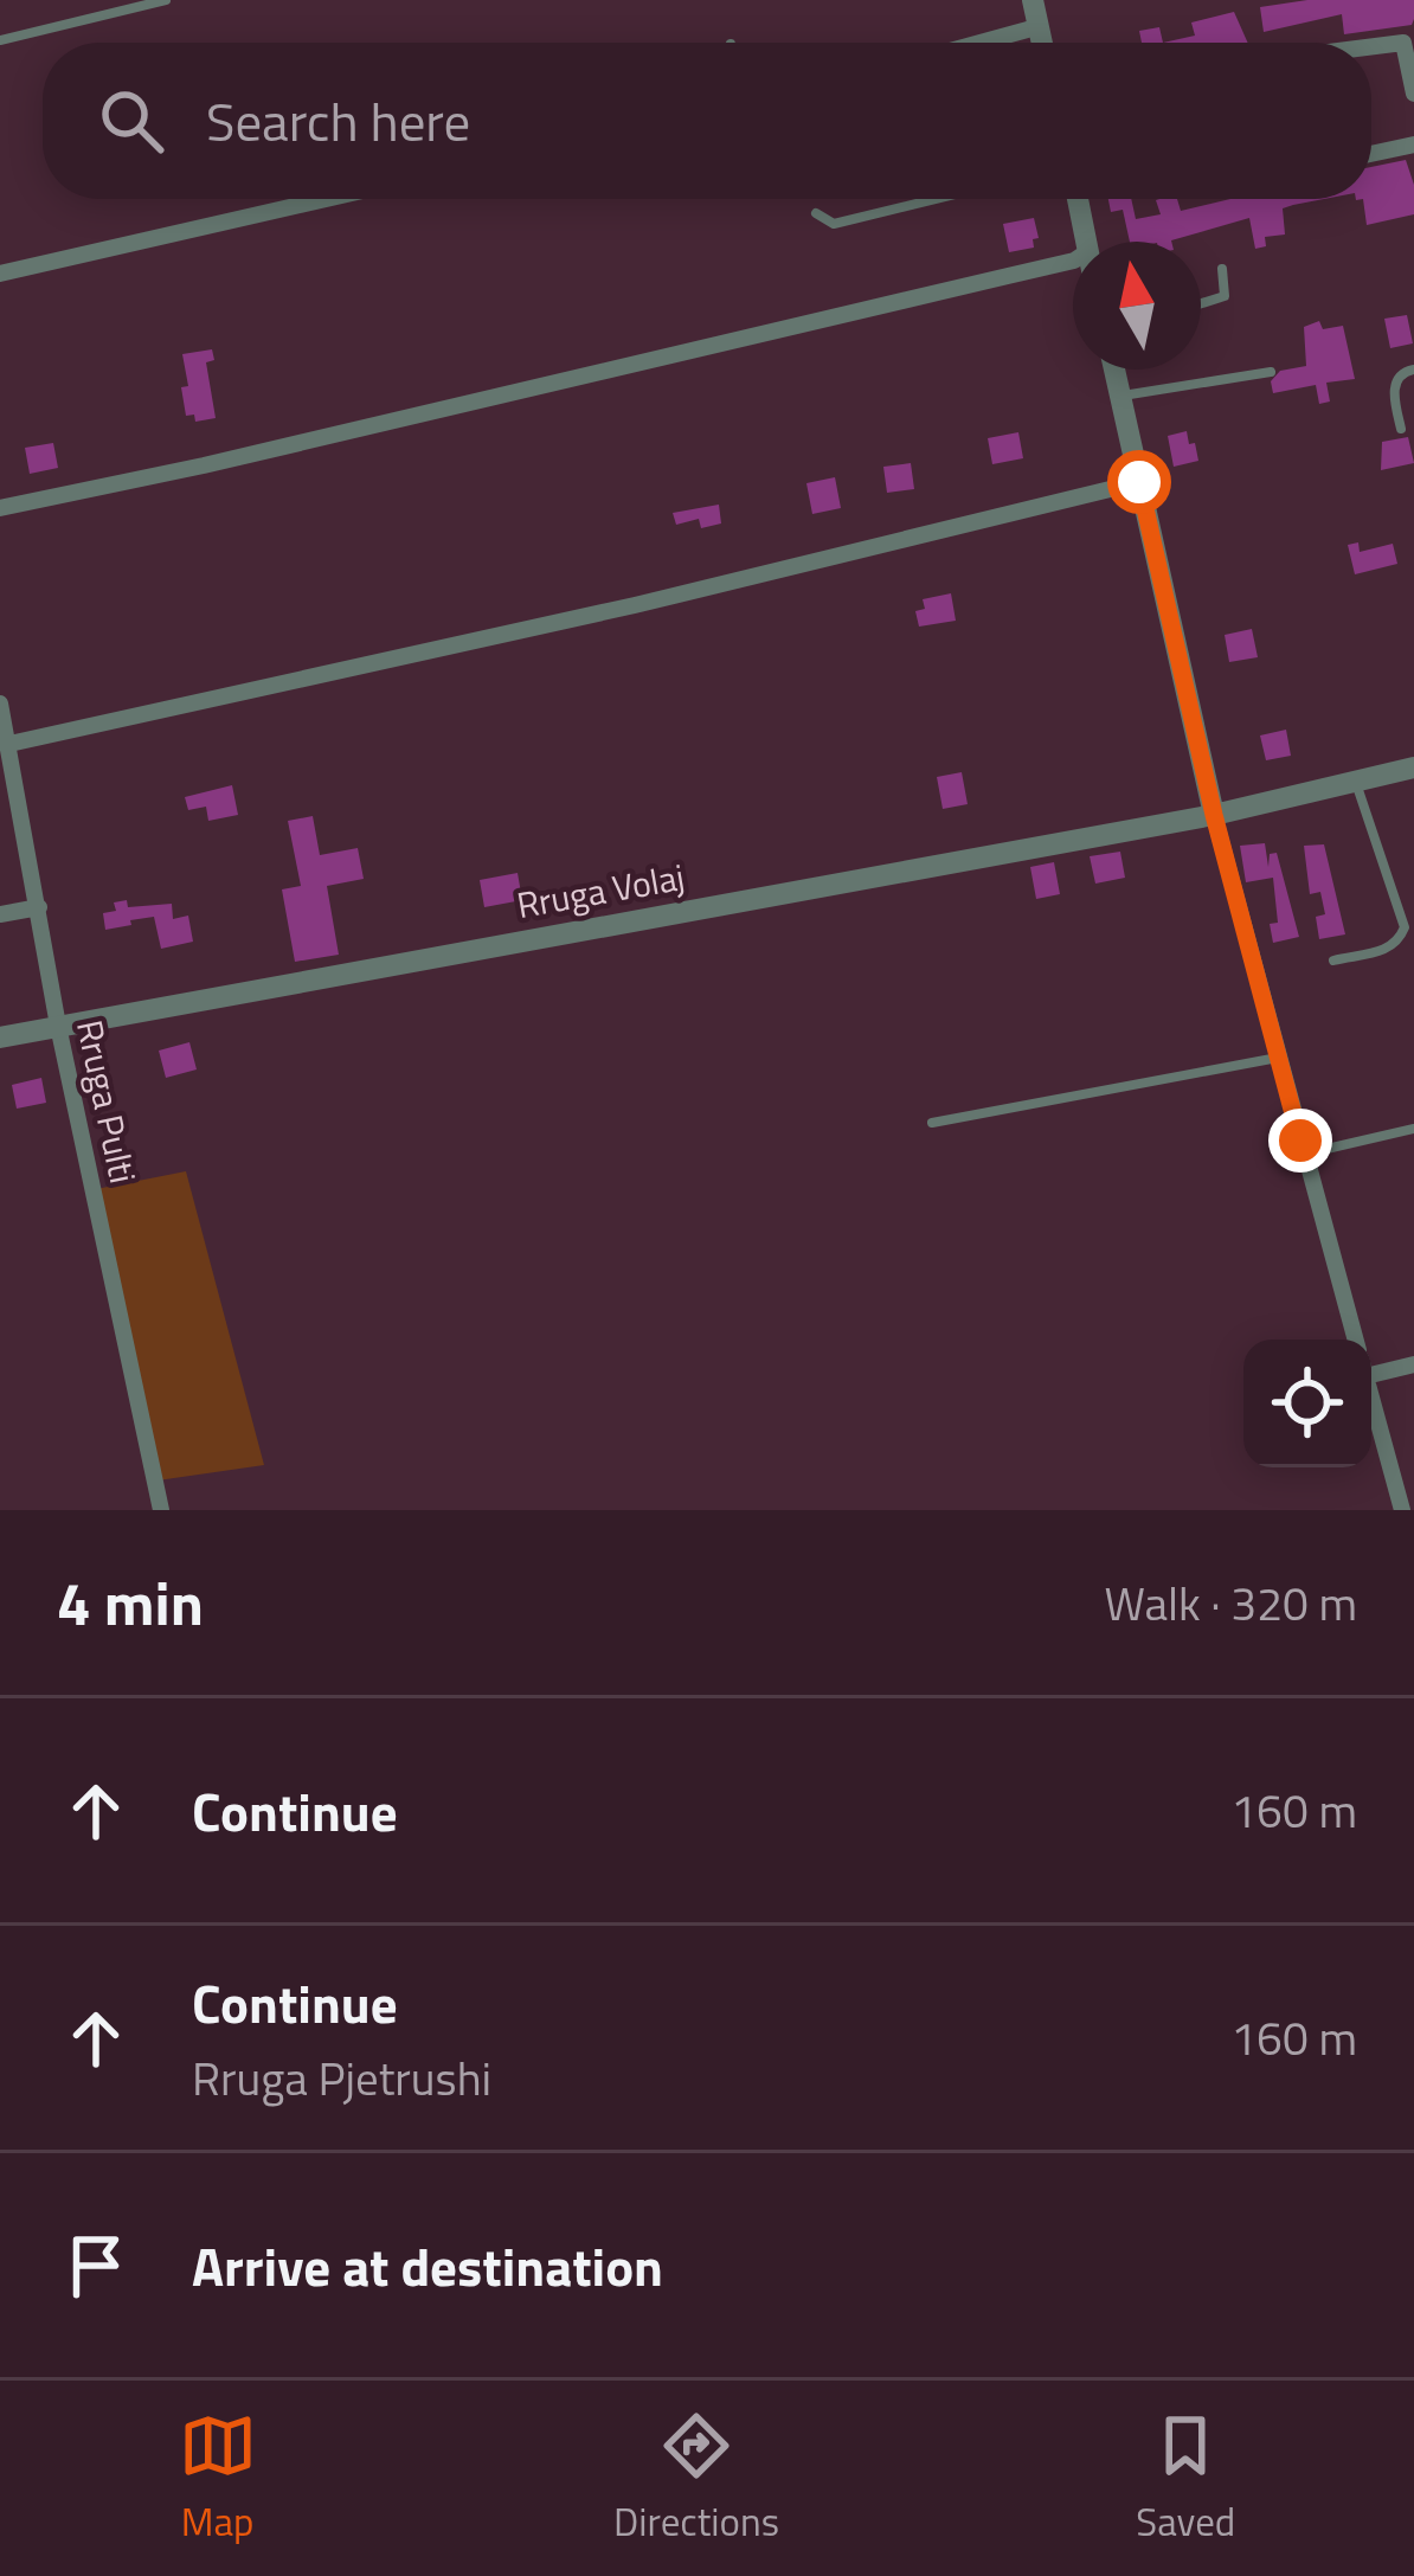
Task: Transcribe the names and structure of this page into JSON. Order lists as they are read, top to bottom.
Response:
{
  "streets": {
    "street": ["Rruga Volaj", "Rruga Pulti"]
  },
  "crossings": [
    ["Rruga Volaj", "Rruga Pulti"]
  ],
  "north": "top",
  "page": {
    "search": "Search here",
    "heading": ["4 min", "Walk · 320 m"],
    "list": [
      ["Continue", "160 m"],
      ["Continue", "Rruga Pjetrushi", "160 m"],
      "Arrive at destination"
    ],
    "nav": ["Map", "Directions", "Saved"]
  }
}
